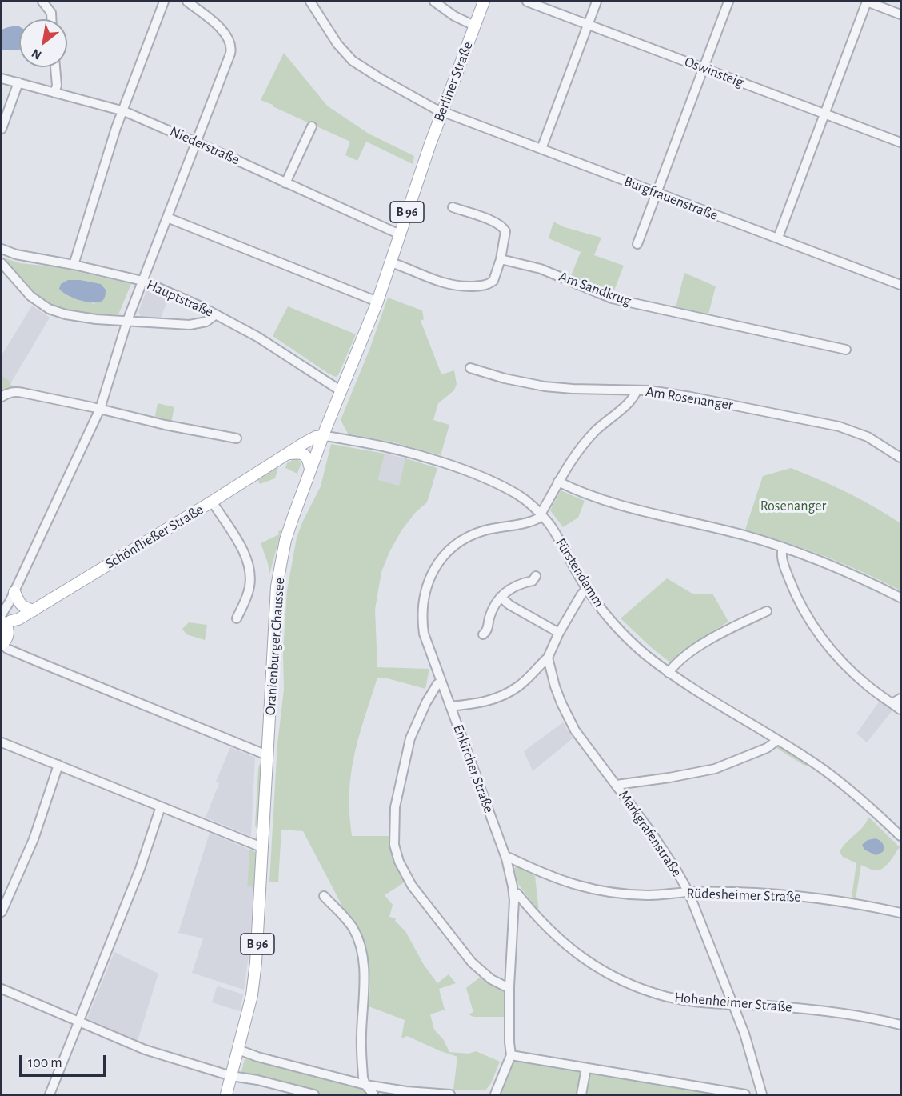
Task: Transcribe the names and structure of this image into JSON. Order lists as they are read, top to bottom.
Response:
{
  "streets": {
    "main road": [
      "Berliner Straße",
      "B 96",
      "Schönfließer Straße",
      "Oranienburger Chaussee"
    ],
    "street": [
      "Oswinsteig",
      "Niederstraße",
      "Burgfrauenstraße",
      "Am Sandkrug",
      "Hauptstraße",
      "Am Rosenanger",
      "Fürstendamm",
      "Enkircher Straße",
      "Markgrafenstraße",
      "Rüdesheimer Straße",
      "Hohenheimer Straße"
    ]
  },
  "crossings": [
    ["Berliner Straße", "Burgfrauenstraße"],
    ["Berliner Straße", "Oranienburger Chaussee"],
    ["Niederstraße", "Oranienburger Chaussee"],
    ["Hauptstraße", "Oranienburger Chaussee"],
    ["Schönfließer Straße", "Fürstendamm"],
    ["Schönfließer Straße", "Oranienburger Chaussee"],
    ["Fürstendamm", "Oranienburger Chaussee"],
    ["Fürstendamm", "Enkircher Straße"],
    ["Enkircher Straße", "Rüdesheimer Straße"],
    ["Enkircher Straße", "Hohenheimer Straße"],
    ["Markgrafenstraße", "Rüdesheimer Straße"],
    ["Markgrafenstraße", "Hohenheimer Straße"]
  ],
  "parks": ["Rosenanger"],
  "scale_bar": "100 m",
  "north": "bottom left"
}
